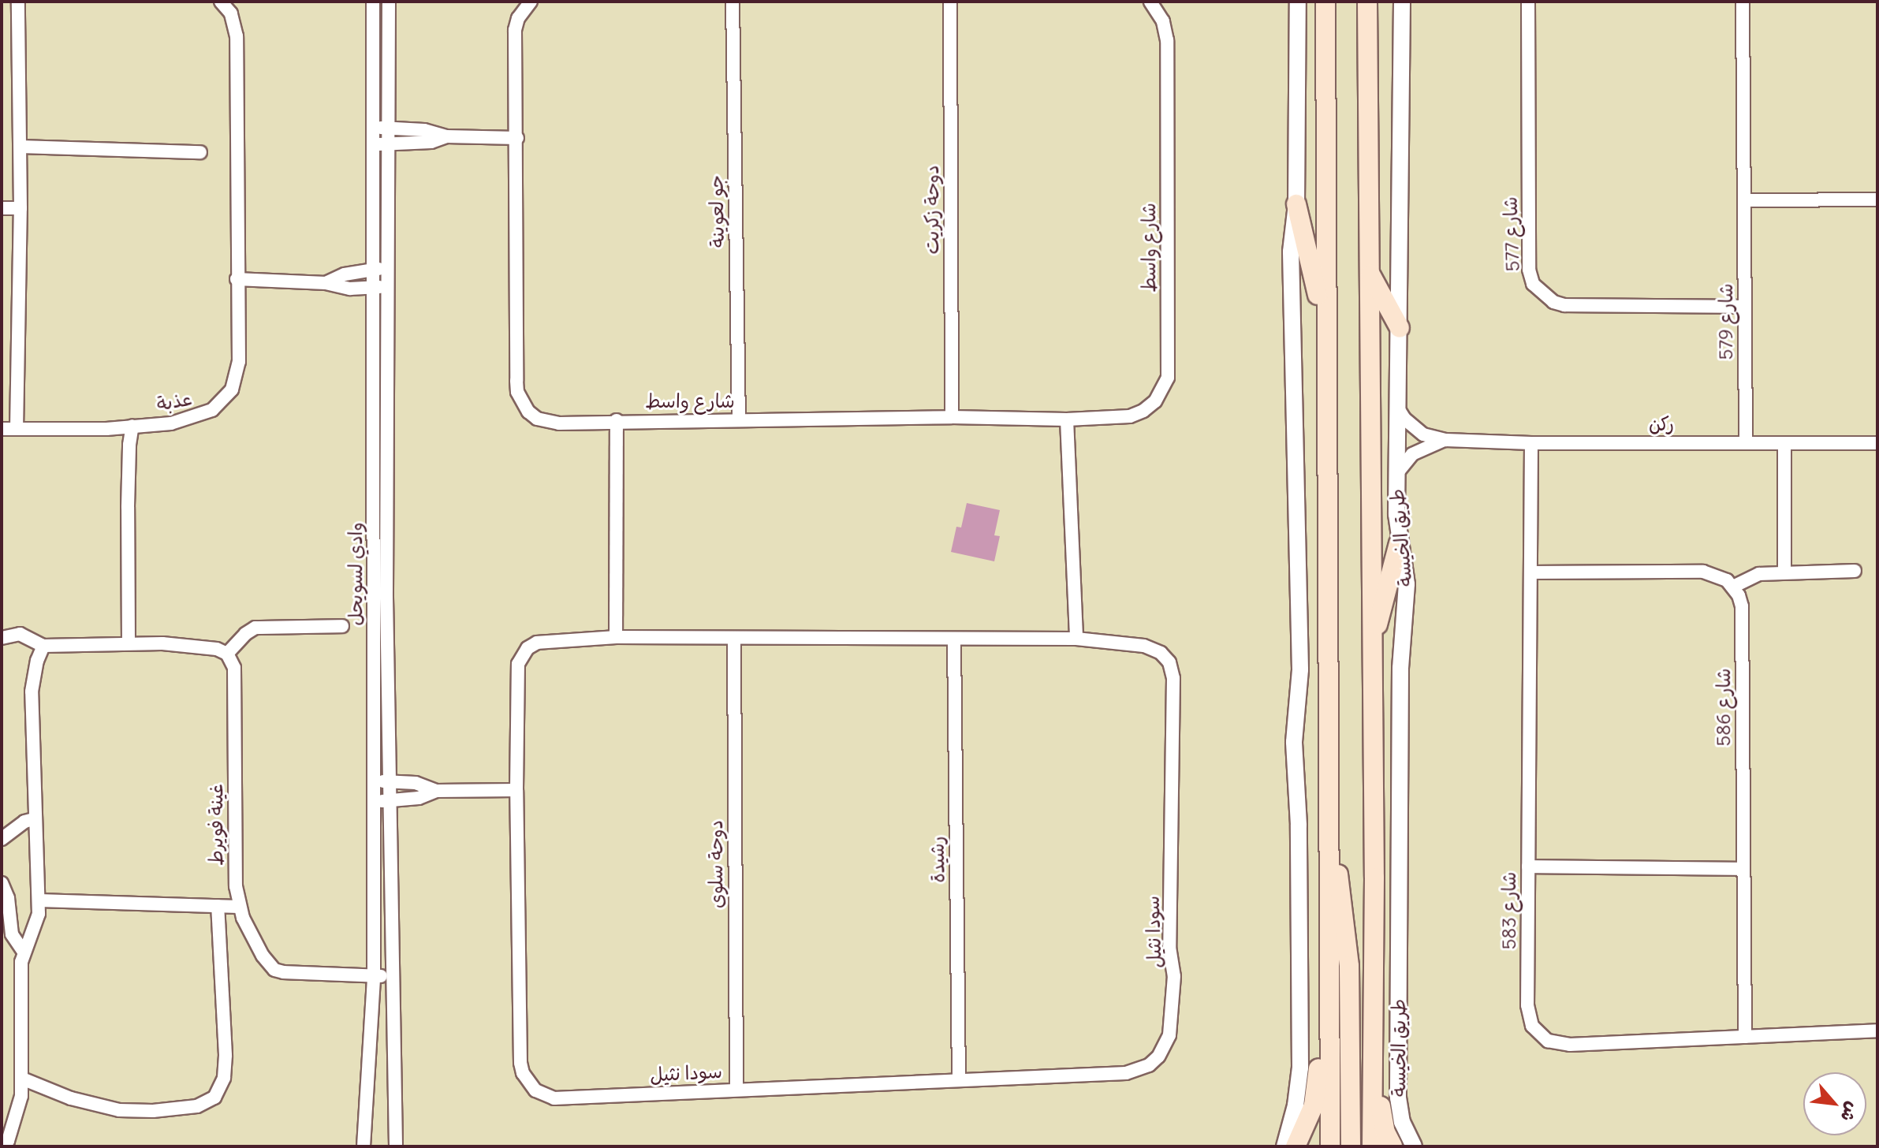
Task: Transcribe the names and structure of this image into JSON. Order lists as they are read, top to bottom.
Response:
{
  "streets": {
    "main road": ["طريق الخيسة"],
    "street": [
      "دوحة زكريت",
      "جو لعوينة",
      "شارع 577",
      "شارع واسط",
      "شارع 579",
      "عذبة",
      "ركن",
      "وادي لسويحل",
      "شارع 586",
      "غينة فويرط",
      "رشيدة",
      "دوحة سلوى",
      "شارع 583",
      "سودا نثيل"
    ]
  },
  "crossings": [
    ["دوحة زكريت", "شارع واسط"],
    ["جو لعوينة", "شارع واسط"],
    ["شارع 577", "شارع 579"],
    ["شارع 579", "ركن"],
    ["ركن", "طريق الخيسة"],
    ["ركن", "شارع 583"],
    ["وادي لسويحل", "غينة فويرط"],
    ["شارع 586", "شارع 583"],
    ["رشيدة", "سودا نثيل"],
    ["دوحة سلوى", "سودا نثيل"]
  ],
  "north": "bottom right"
}
